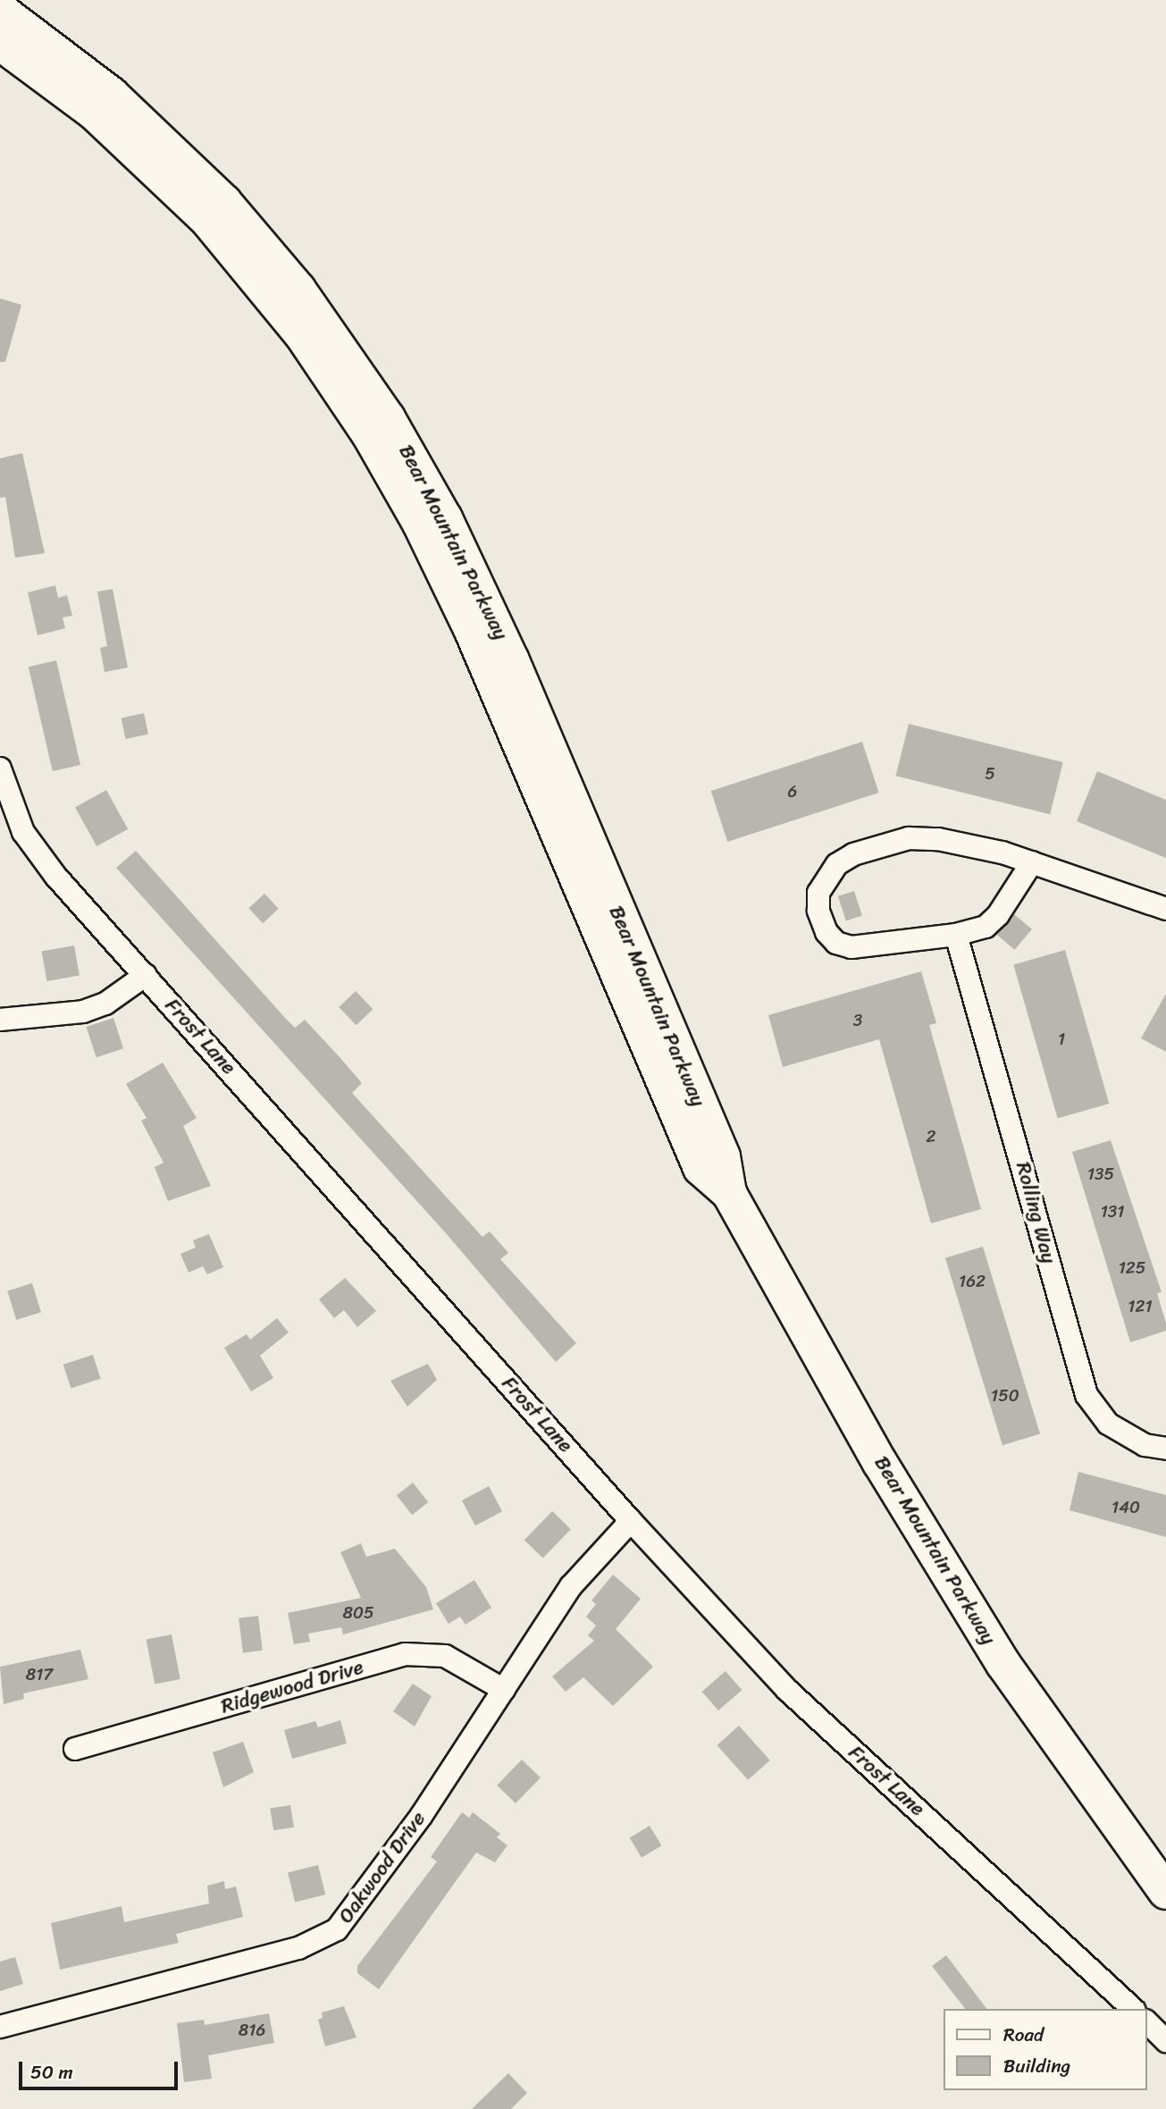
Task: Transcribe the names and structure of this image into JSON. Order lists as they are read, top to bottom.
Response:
{
  "streets": {
    "highway": ["Bear Mountain Parkway"],
    "street": [
      "Frost Lane",
      "Rolling Way",
      "Ridgewood Drive",
      "Oakwood Drive"
    ]
  },
  "crossings": [
    ["Frost Lane", "Oakwood Drive"],
    ["Ridgewood Drive", "Oakwood Drive"]
  ],
  "house_numbers": [
    "5",
    "6",
    "3",
    "1",
    "2",
    "135",
    "131",
    "125",
    "162",
    "121",
    "150",
    "140",
    "805",
    "817",
    "816"
  ],
  "legend": ["Road", "Building"],
  "scale_bar": "50 m"
}
